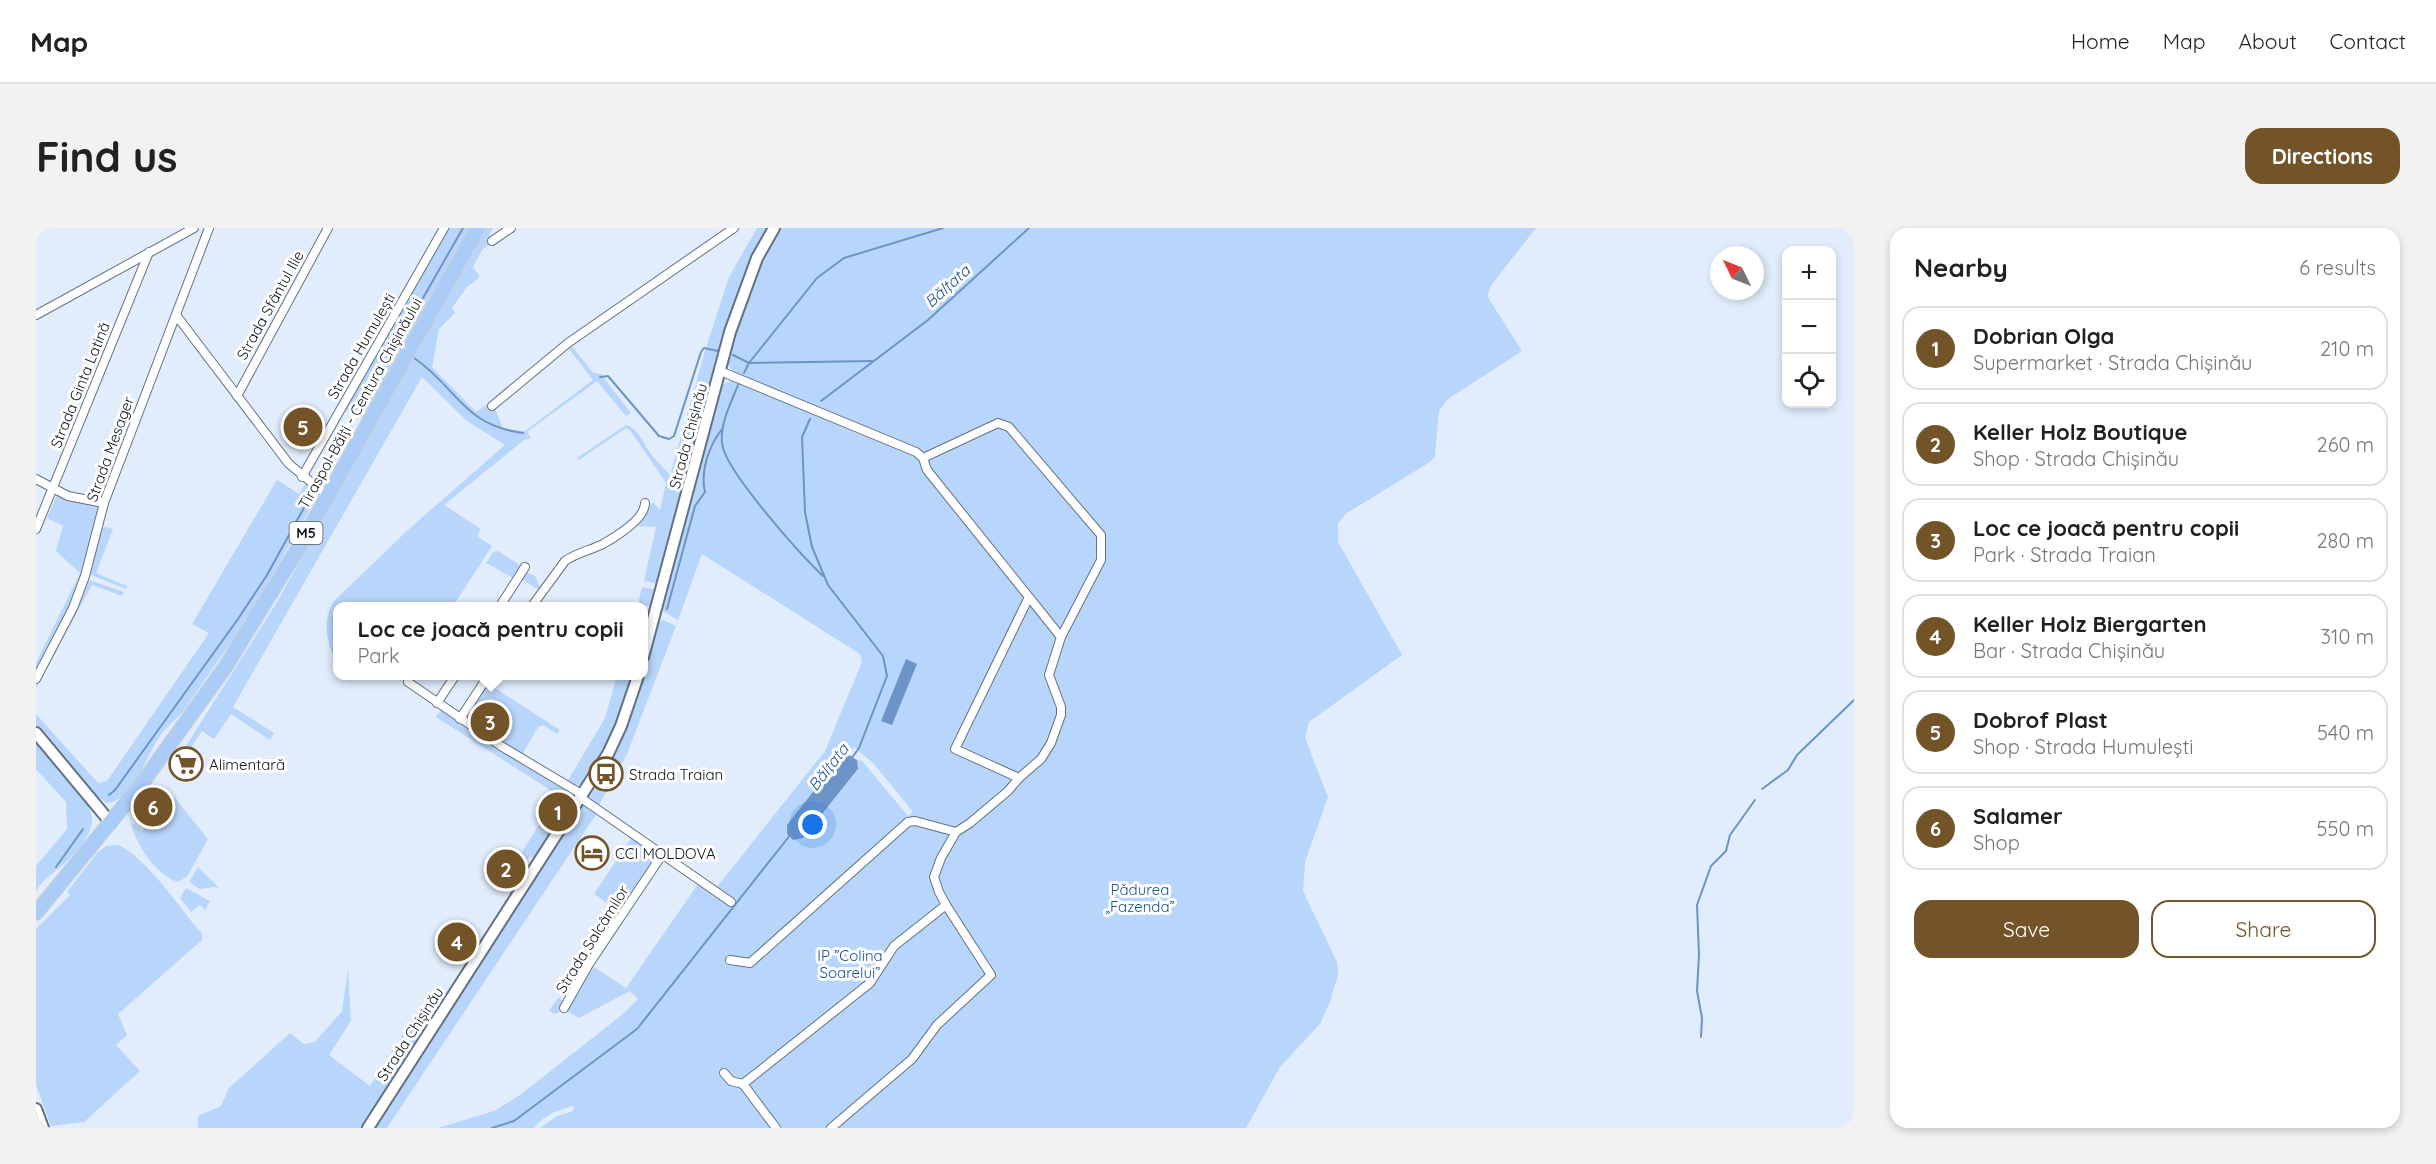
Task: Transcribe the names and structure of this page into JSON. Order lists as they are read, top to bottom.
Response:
{
  "streets": {
    "highway": ["Tiraspol-Bălţi - Centura Chișinăului", "M5"],
    "street": [
      "Strada Sfântul Ilie",
      "Strada Humulești",
      "Strada Ginta Latină",
      "Strada Chișinău",
      "Strada Mesager",
      "Strada Salcâmilor"
    ]
  },
  "water": ["Bălţata"],
  "parks": ["Pădurea „Fazenda”", "IP ”Colina Soarelui”"],
  "places": {
    "supermarket": ["Alimentară"],
    "bus stop": ["Strada Traian"],
    "hotel": ["CCI MOLDOVA"]
  },
  "north": "top left",
  "page": {
    "header": "Map",
    "nav": [
      "Home",
      "Map",
      "About",
      "Contact"
    ],
    "buttons": [
      "Directions",
      ["Save", "Share"]
    ],
    "title": "Find us",
    "heading": ["Nearby", "6 results"],
    "map_buttons": ["+", "−"],
    "list": [
      {
        "mark": "1",
        "name": "Dobrian Olga",
        "note": "Supermarket · Strada Chișinău",
        "value": "210 m"
      },
      {
        "mark": "2",
        "name": "Keller Holz Boutique",
        "note": "Shop · Strada Chișinău",
        "value": "260 m"
      },
      {
        "mark": "3",
        "name": "Loc ce joacă pentru copii",
        "note": "Park · Strada Traian",
        "value": "280 m"
      },
      {
        "mark": "4",
        "name": "Keller Holz Biergarten",
        "note": "Bar · Strada Chișinău",
        "value": "310 m"
      },
      {
        "mark": "5",
        "name": "Dobrof Plast",
        "note": "Shop · Strada Humulești",
        "value": "540 m"
      },
      {
        "mark": "6",
        "name": "Salamer",
        "note": "Shop",
        "value": "550 m"
      }
    ],
    "pins": [
      "5",
      "3",
      "6",
      "1",
      "2",
      "4"
    ],
    "popup": ["Loc ce joacă pentru copii", "Park"]
  }
}
